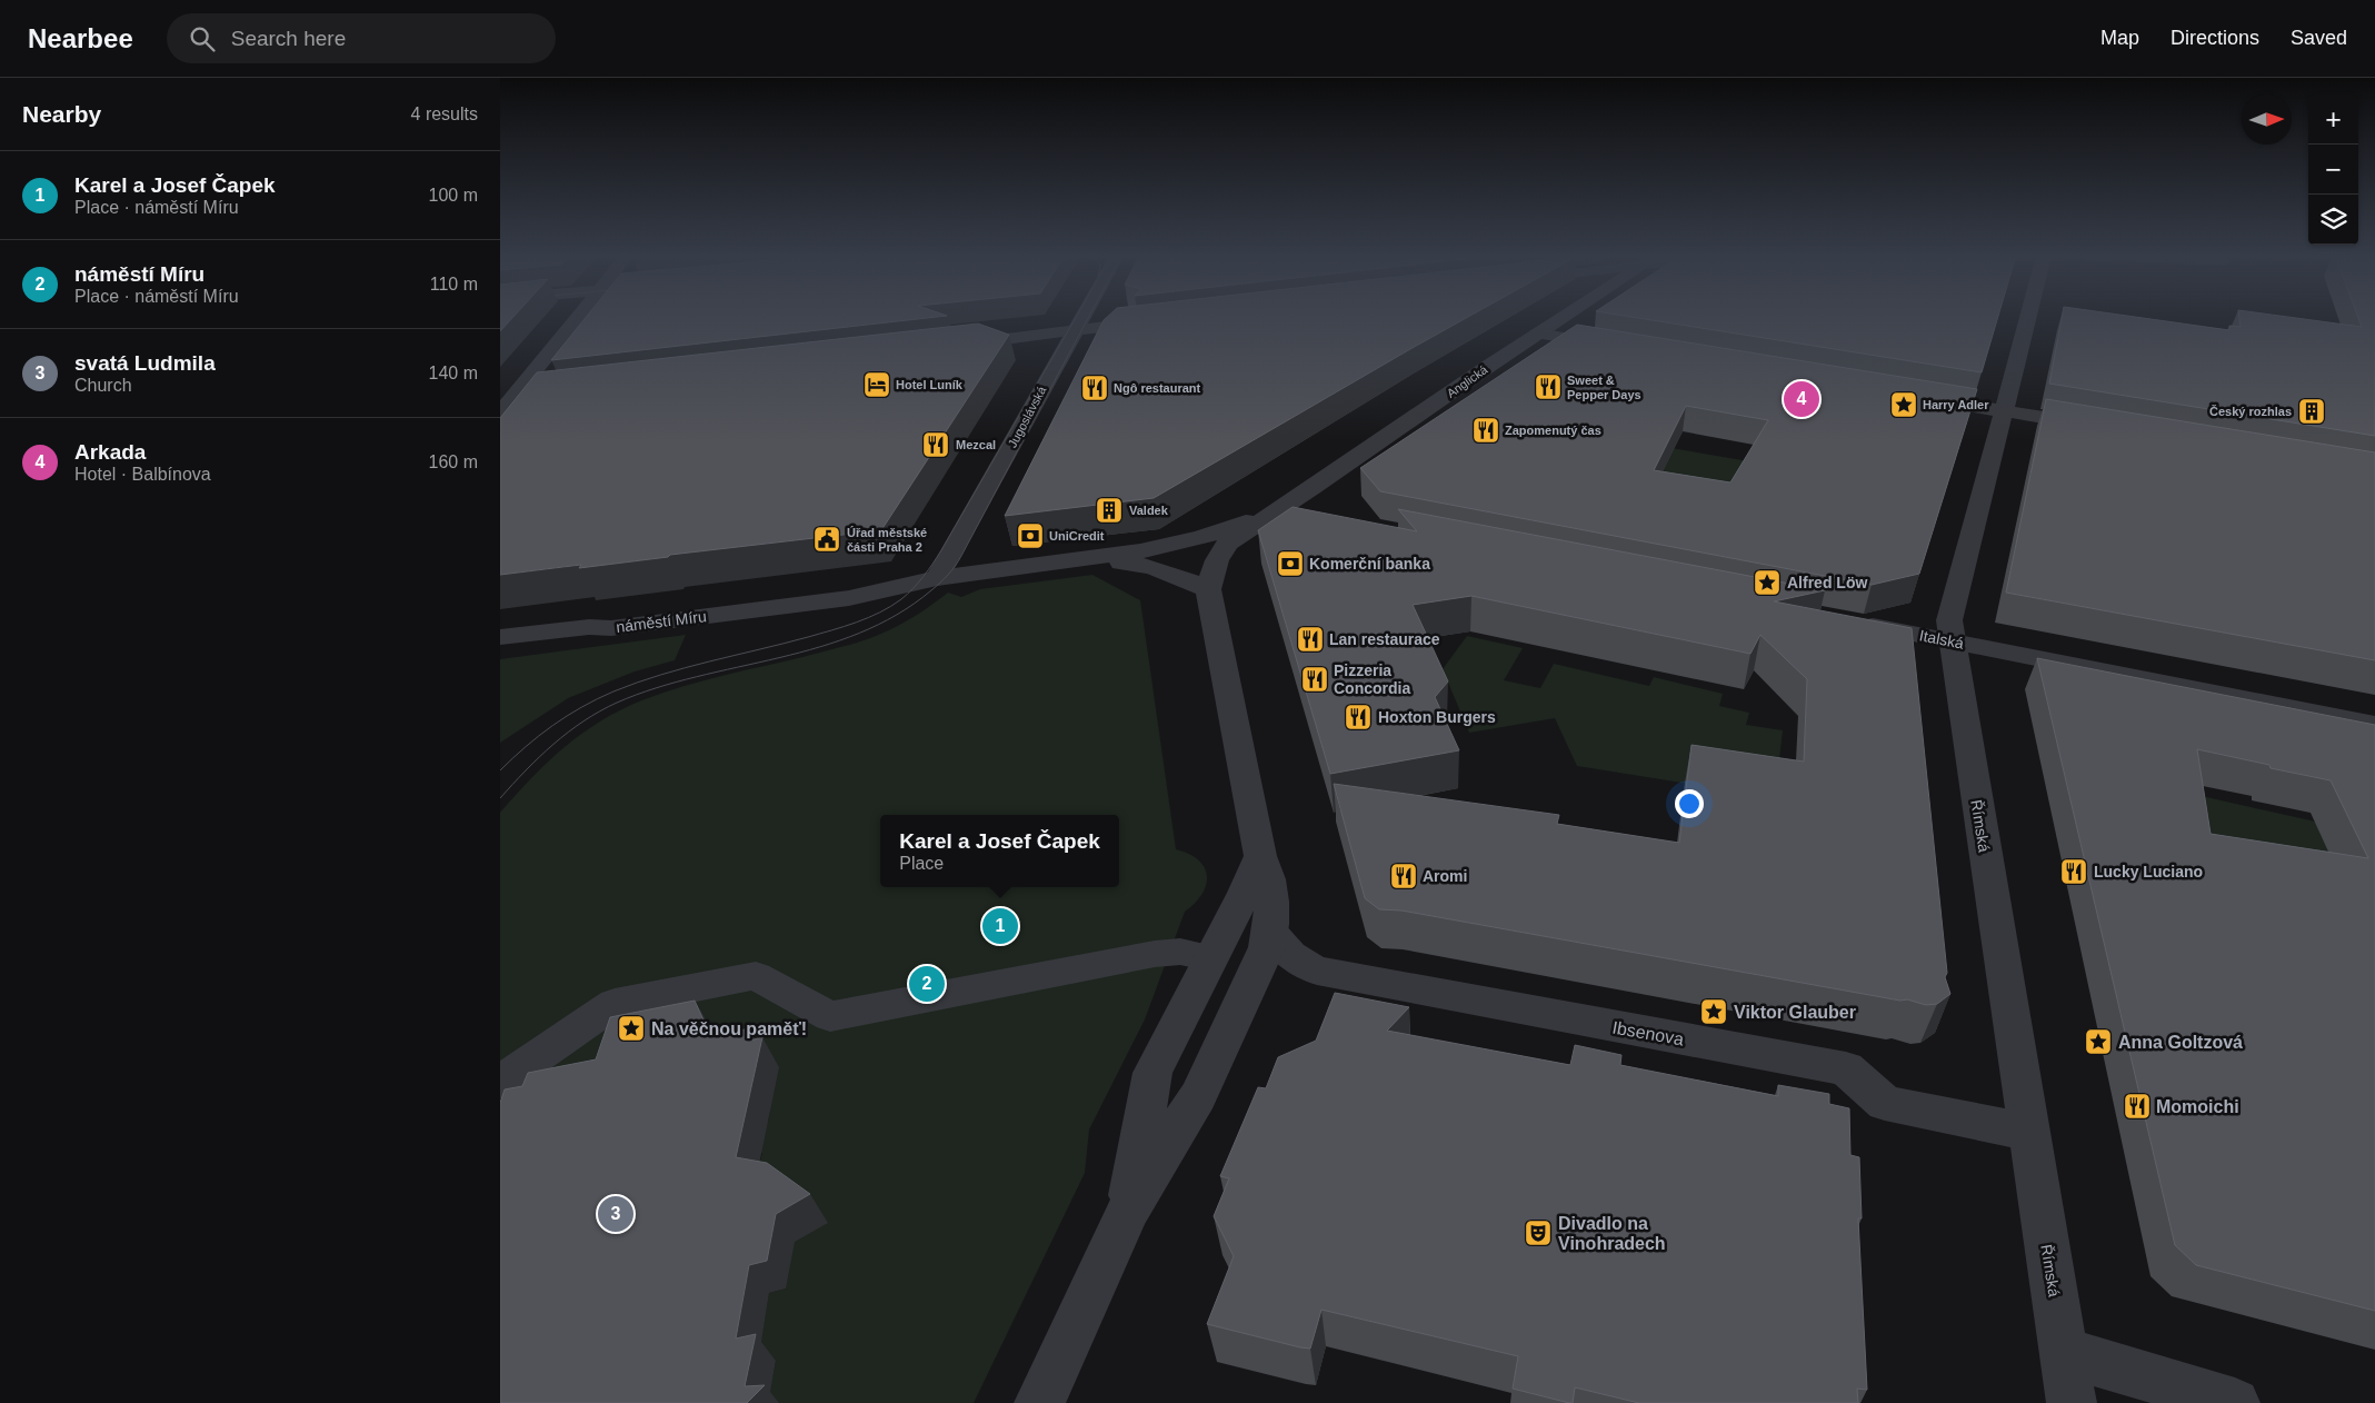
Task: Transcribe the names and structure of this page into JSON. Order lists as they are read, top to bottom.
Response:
{
  "streets": {
    "street": [
      "Anglická",
      "Jugoslávská",
      "náměstí Míru",
      "Italská",
      "Římská",
      "Ibsenova"
    ]
  },
  "crossings": [
    ["Anglická", "náměstí Míru"],
    ["Jugoslávská", "náměstí Míru"],
    ["Italská", "Římská"],
    ["Římská", "Ibsenova"]
  ],
  "places": {
    "hotel": ["Hotel Luník"],
    "restaurant": [
      "Sweet & Pepper Days",
      "Ngô restaurant",
      "Zapomenutý čas",
      "Mezcal",
      "Lan restaurace",
      "Pizzeria Concordia",
      "Hoxton Burgers",
      "Lucky Luciano",
      "Aromi",
      "Momoichi"
    ],
    "place": [
      "Harry Adler",
      "Alfred Löw",
      "Viktor Glauber",
      "Na věčnou paměť!",
      "Anna Goltzová"
    ],
    "building": ["Český rozhlas", "Valdek"],
    "bank": ["UniCredit", "Komerční banka"],
    "public building": ["Úřad městské části Praha 2"],
    "theatre": ["Divadlo na Vinohradech"]
  },
  "north": "right",
  "page": {
    "header": "Nearbee",
    "search": "Search here",
    "nav": ["Map", "Directions", "Saved"],
    "heading": ["Nearby", "4 results"],
    "map_buttons": ["+", "−"],
    "list": [
      {
        "mark": "1",
        "name": "Karel a Josef Čapek",
        "note": "Place · náměstí Míru",
        "value": "100 m"
      },
      {
        "mark": "2",
        "name": "náměstí Míru",
        "note": "Place · náměstí Míru",
        "value": "110 m"
      },
      {
        "mark": "3",
        "name": "svatá Ludmila",
        "note": "Church",
        "value": "140 m"
      },
      {
        "mark": "4",
        "name": "Arkada",
        "note": "Hotel · Balbínova",
        "value": "160 m"
      }
    ],
    "pins": [
      "4",
      "1",
      "2",
      "3"
    ],
    "popup": ["Karel a Josef Čapek", "Place"]
  }
}
